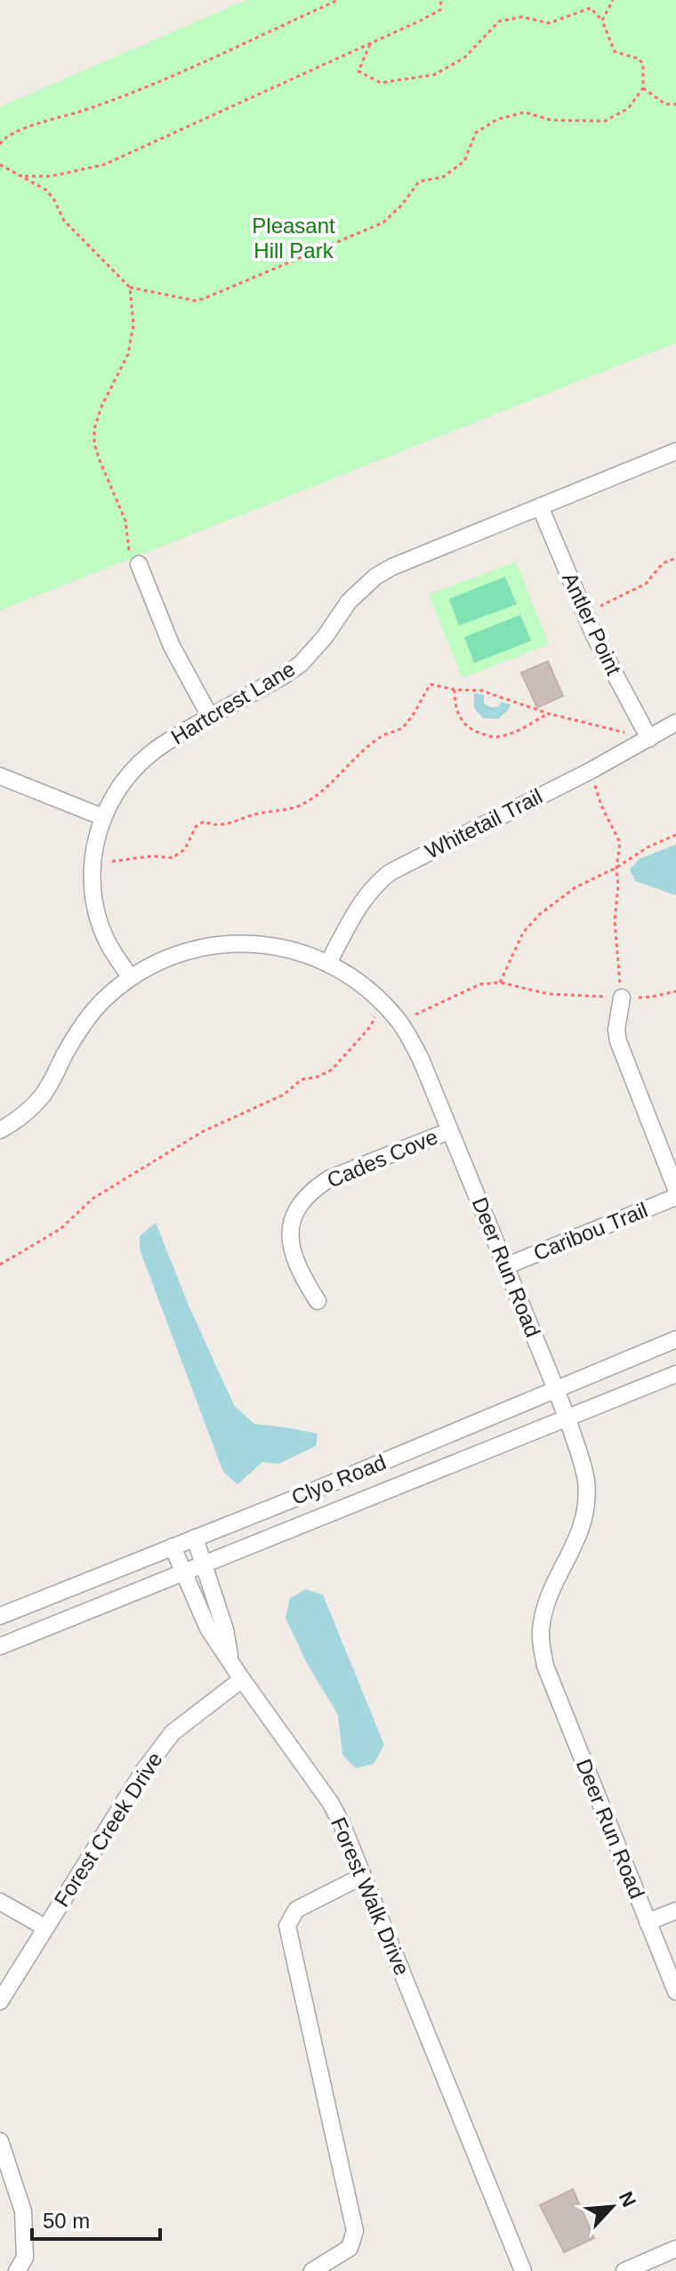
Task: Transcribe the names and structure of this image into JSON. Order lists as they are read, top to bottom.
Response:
{
  "streets": {
    "street": [
      "Antler Point",
      "Hartcrest Lane",
      "Whitetail Trail",
      "Cades Cove",
      "Caribou Trail",
      "Deer Run Road",
      "Clyo Road",
      "Forest Creek Drive",
      "Forest Walk Drive"
    ]
  },
  "crossings": [
    ["Antler Point", "Hartcrest Lane"],
    ["Antler Point", "Whitetail Trail"],
    ["Hartcrest Lane", "Deer Run Road"],
    ["Whitetail Trail", "Deer Run Road"],
    ["Cades Cove", "Deer Run Road"],
    ["Caribou Trail", "Deer Run Road"],
    ["Deer Run Road", "Clyo Road"],
    ["Clyo Road", "Forest Walk Drive"],
    ["Forest Creek Drive", "Forest Walk Drive"]
  ],
  "parks": ["Pleasant Hill Park"],
  "scale_bar": "50 m",
  "north": "top right"
}
